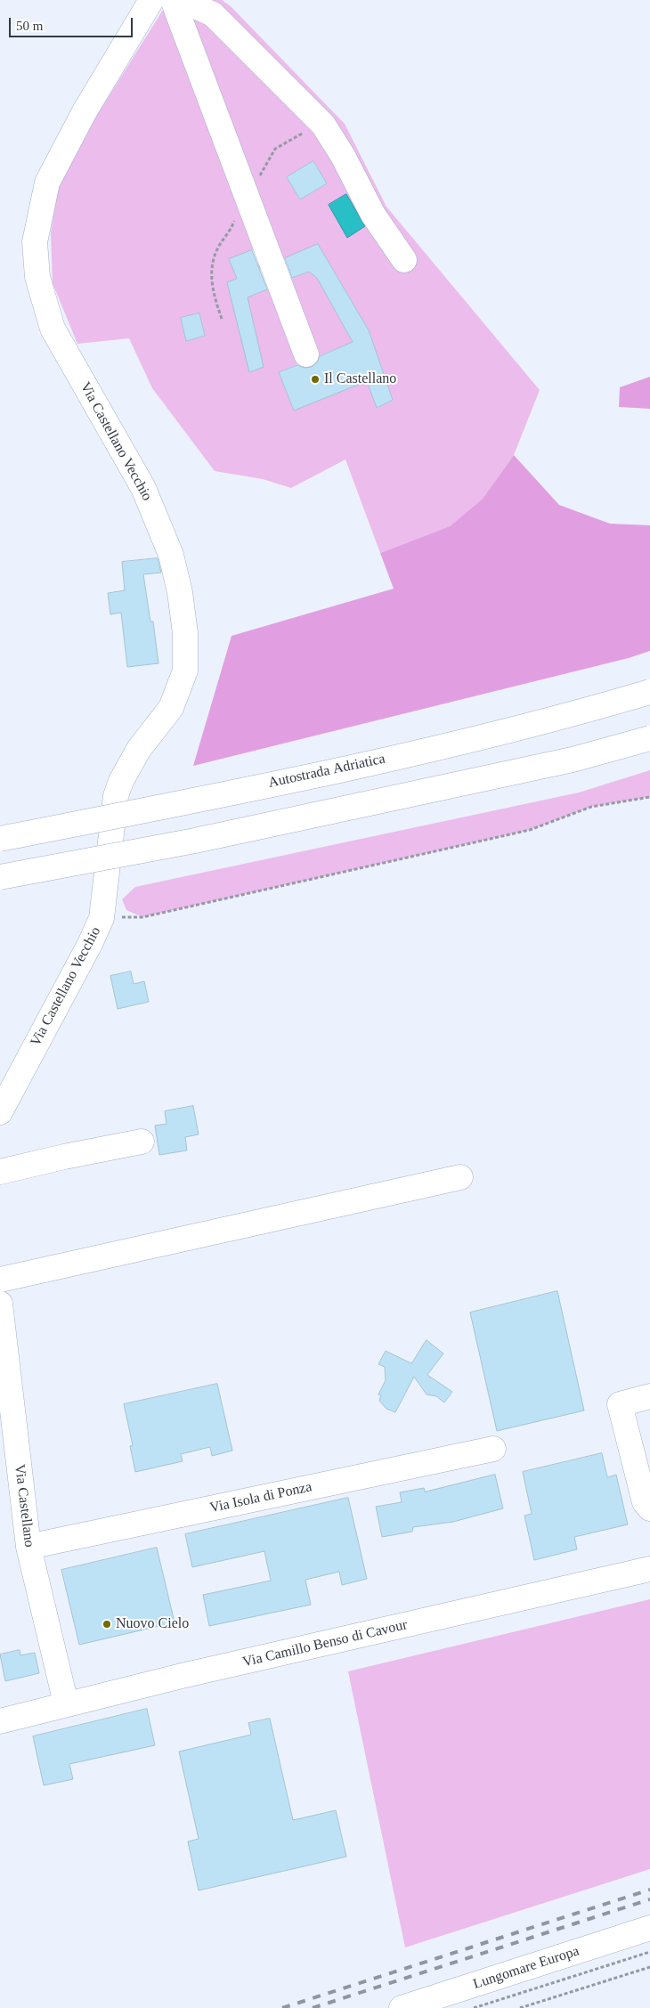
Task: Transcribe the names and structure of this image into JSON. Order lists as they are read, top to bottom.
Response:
{
  "streets": {
    "main road": [
      "Via Castellano Vecchio",
      "Autostrada Adriatica",
      "Via Isola di Ponza",
      "Via Castellano",
      "Via Camillo Benso di Cavour",
      "Lungomare Europa"
    ]
  },
  "crossings": [
    ["Via Isola di Ponza", "Via Castellano"],
    ["Via Castellano", "Via Camillo Benso di Cavour"]
  ],
  "places": ["Il Castellano", "Nuovo Cielo"],
  "scale_bar": "50 m"
}
